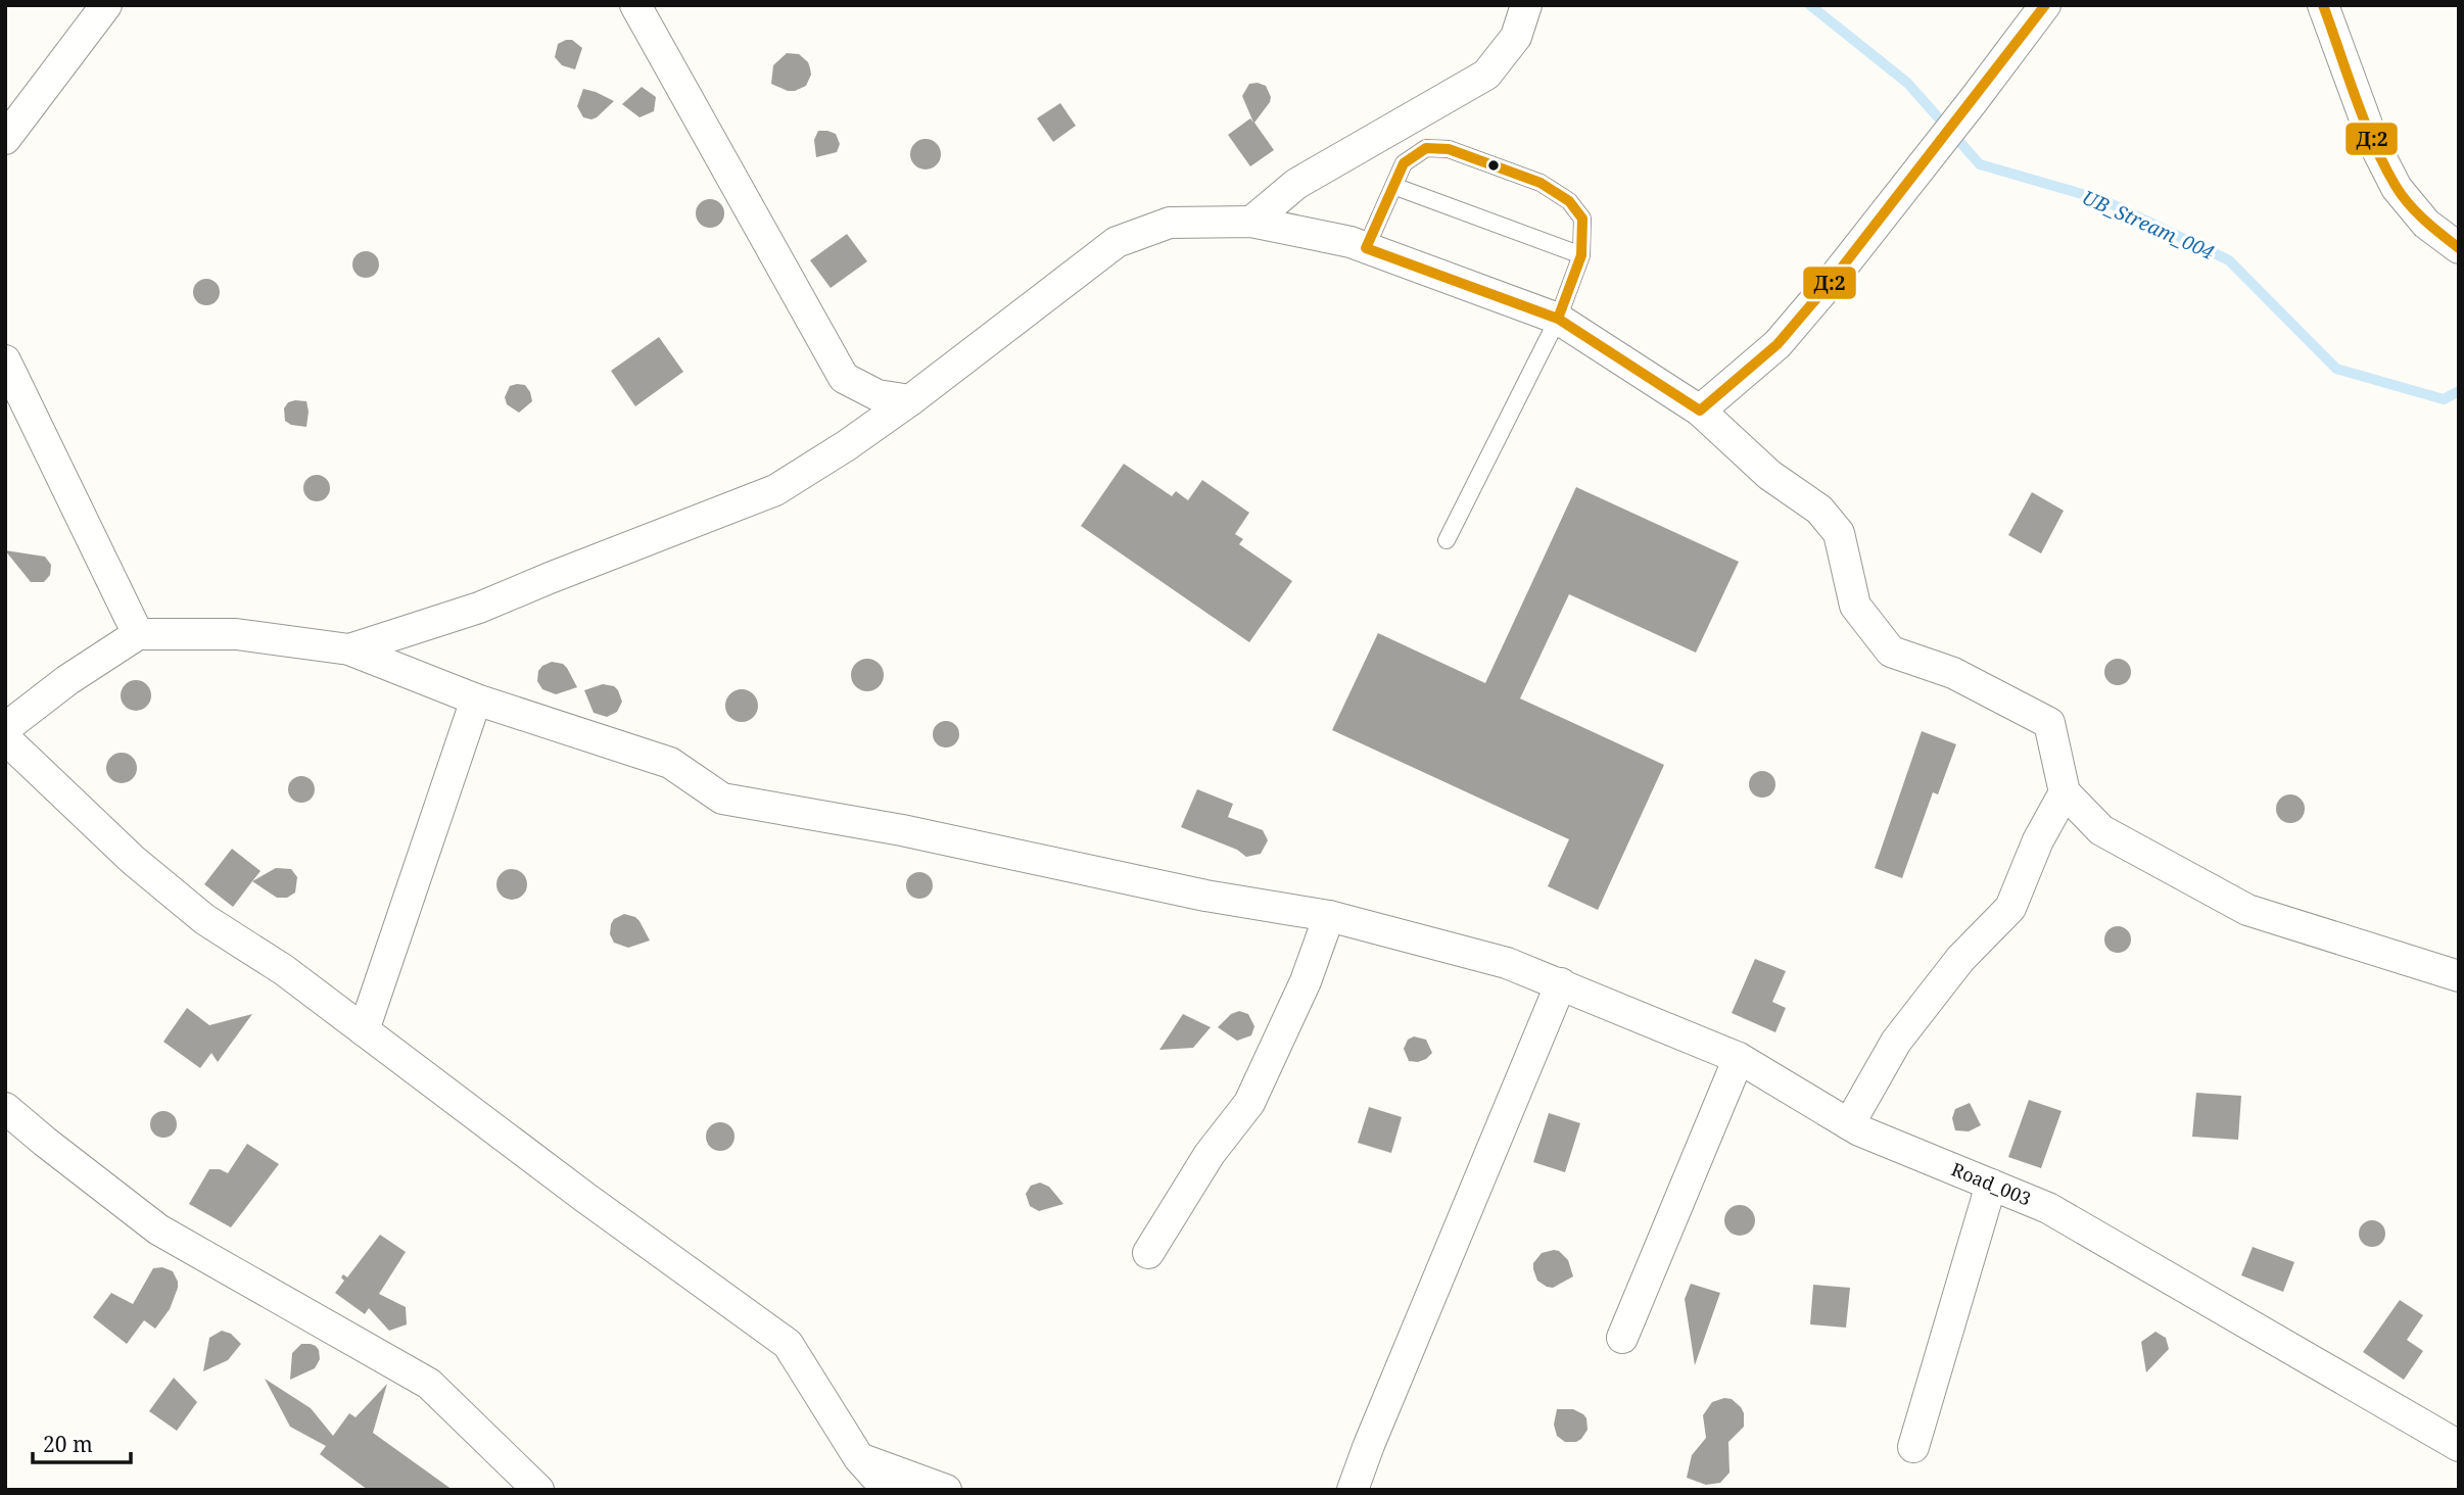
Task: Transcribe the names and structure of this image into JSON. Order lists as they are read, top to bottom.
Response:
{
  "streets": {
    "street": ["Road_003"]
  },
  "water": ["UB_Stream_004"],
  "lines": ["transit line Д:2"],
  "scale_bar": "20 m"
}
